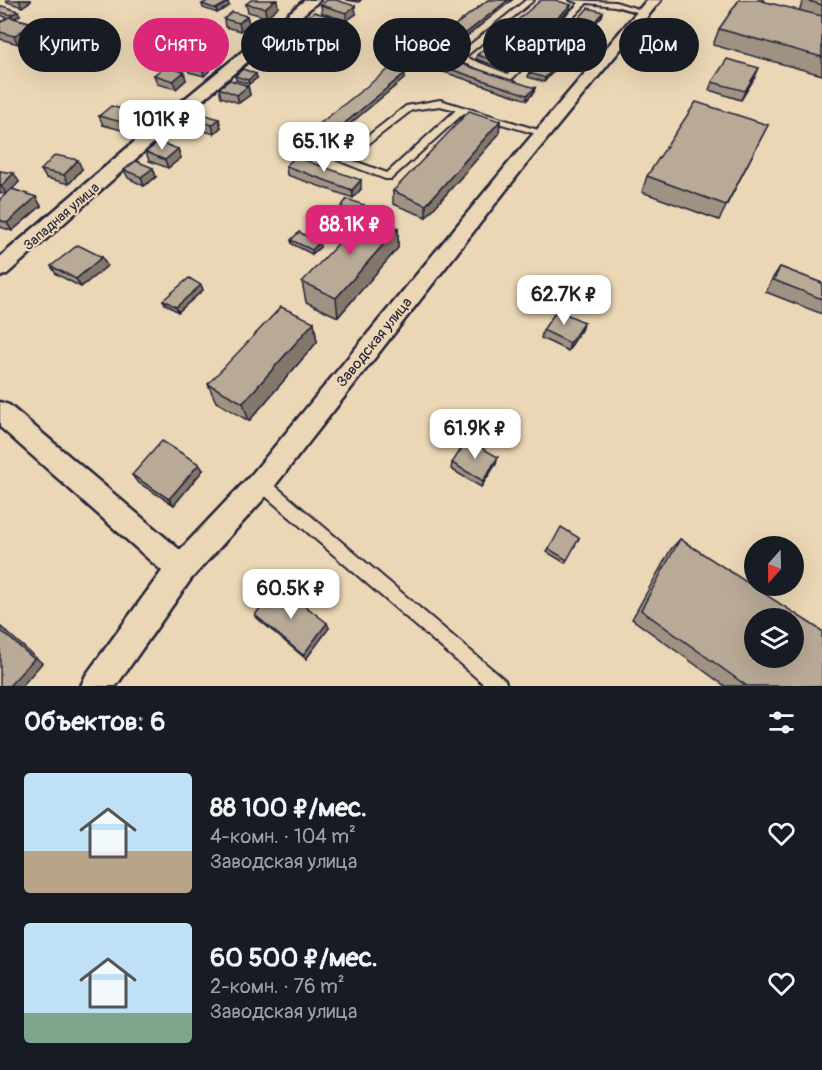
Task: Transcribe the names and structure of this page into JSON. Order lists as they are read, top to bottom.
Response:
{
  "streets": {
    "street": ["Западная улица", "Заводская улица"]
  },
  "north": "bottom",
  "page": {
    "chip": [
      "Купить",
      "Снять",
      "Фильтры",
      "Новое",
      "Квартира",
      "Дом"
    ],
    "price": [
      "101K ₽",
      "65.1K ₽",
      "88.1K ₽",
      "62.7K ₽",
      "61.9K ₽",
      "60.5K ₽"
    ],
    "heading": "Объектов: 6",
    "list": [
      {
        "name": "88 100 ₽/мес.",
        "note": "4-комн. · 104 m² · Заводская улица"
      },
      {
        "name": "60 500 ₽/мес.",
        "note": "2-комн. · 76 m² · Заводская улица"
      }
    ]
  }
}
